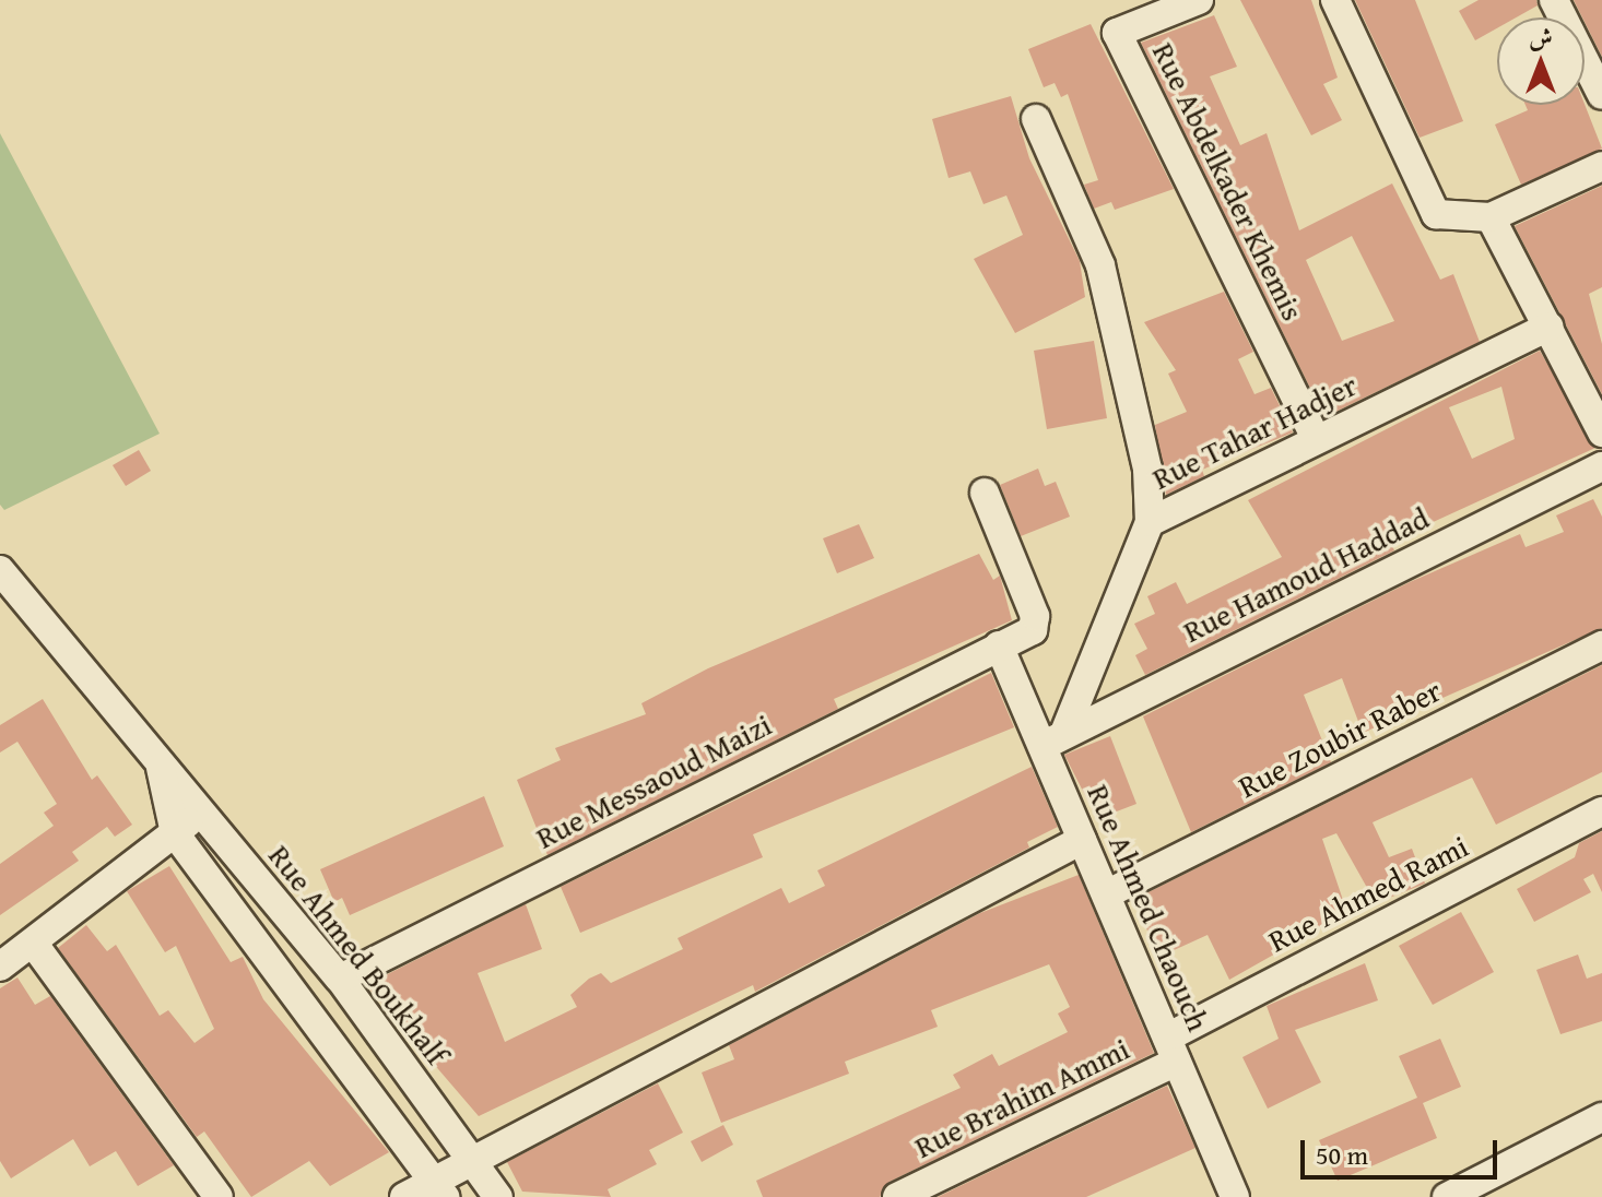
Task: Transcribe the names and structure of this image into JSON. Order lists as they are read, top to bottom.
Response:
{
  "streets": {
    "street": [
      "Rue Abdelkader Khemis",
      "Rue Tahar Hadjer",
      "Rue Hamoud Haddad",
      "Rue Zoubir Raber",
      "Rue Messaoud Maizi",
      "Rue Ahmed Rami",
      "Rue Ahmed Chaouch",
      "Rue Ahmed Boukhalf",
      "Rue Brahim Ammi"
    ]
  },
  "crossings": [
    ["Rue Abdelkader Khemis", "Rue Tahar Hadjer"],
    ["Rue Tahar Hadjer", "Rue Hamoud Haddad"],
    ["Rue Tahar Hadjer", "Rue Ahmed Chaouch"],
    ["Rue Hamoud Haddad", "Rue Ahmed Chaouch"],
    ["Rue Zoubir Raber", "Rue Ahmed Chaouch"],
    ["Rue Messaoud Maizi", "Rue Ahmed Chaouch"],
    ["Rue Messaoud Maizi", "Rue Ahmed Boukhalf"],
    ["Rue Ahmed Rami", "Rue Ahmed Chaouch"],
    ["Rue Ahmed Rami", "Rue Brahim Ammi"],
    ["Rue Ahmed Chaouch", "Rue Brahim Ammi"]
  ],
  "scale_bar": "50 m",
  "north": "top"
}
